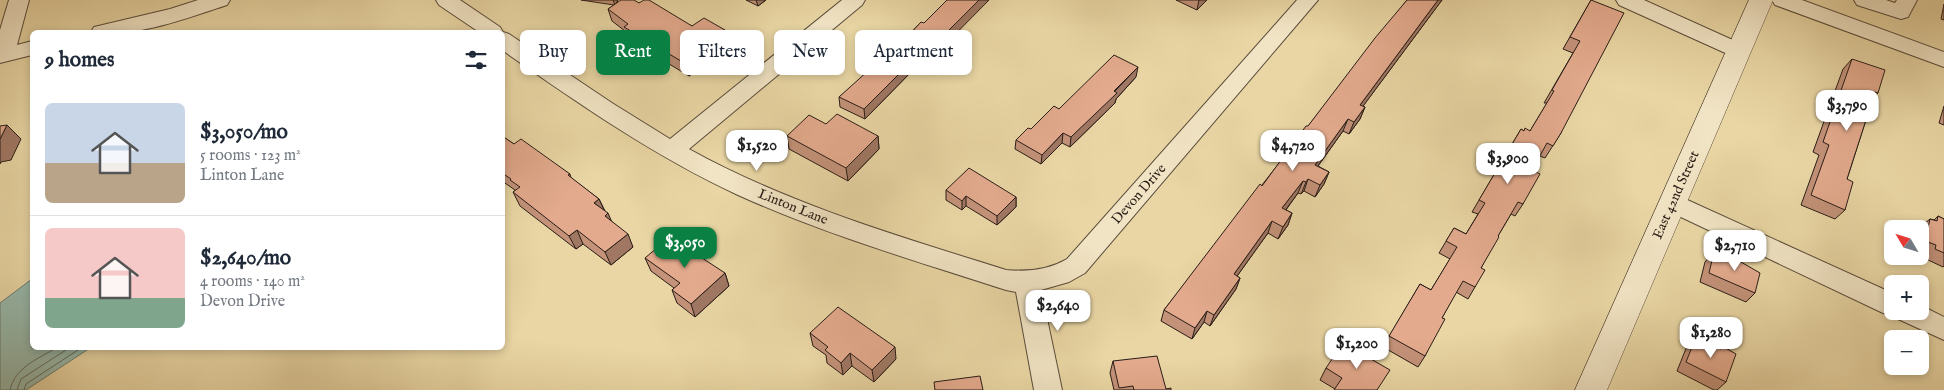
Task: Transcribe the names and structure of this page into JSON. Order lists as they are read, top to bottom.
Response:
{
  "streets": {
    "street": ["Devon Drive", "East 42nd Street", "Linton Lane"]
  },
  "crossings": [
    ["Devon Drive", "Linton Lane"]
  ],
  "north": "top left",
  "page": {
    "chip": [
      "Buy",
      "Rent",
      "Filters",
      "New",
      "Apartment"
    ],
    "heading": "9 homes",
    "price": [
      "$3,790",
      "$1,520",
      "$4,720",
      "$3,900",
      "$3,050",
      "$2,710",
      "$2,640",
      "$1,280",
      "$1,200"
    ],
    "list": [
      {
        "name": "$3,050/mo",
        "note": "5 rooms · 123 m² · Linton Lane"
      },
      {
        "name": "$2,640/mo",
        "note": "4 rooms · 140 m² · Devon Drive"
      }
    ],
    "map_buttons": ["+", "−"]
  }
}
